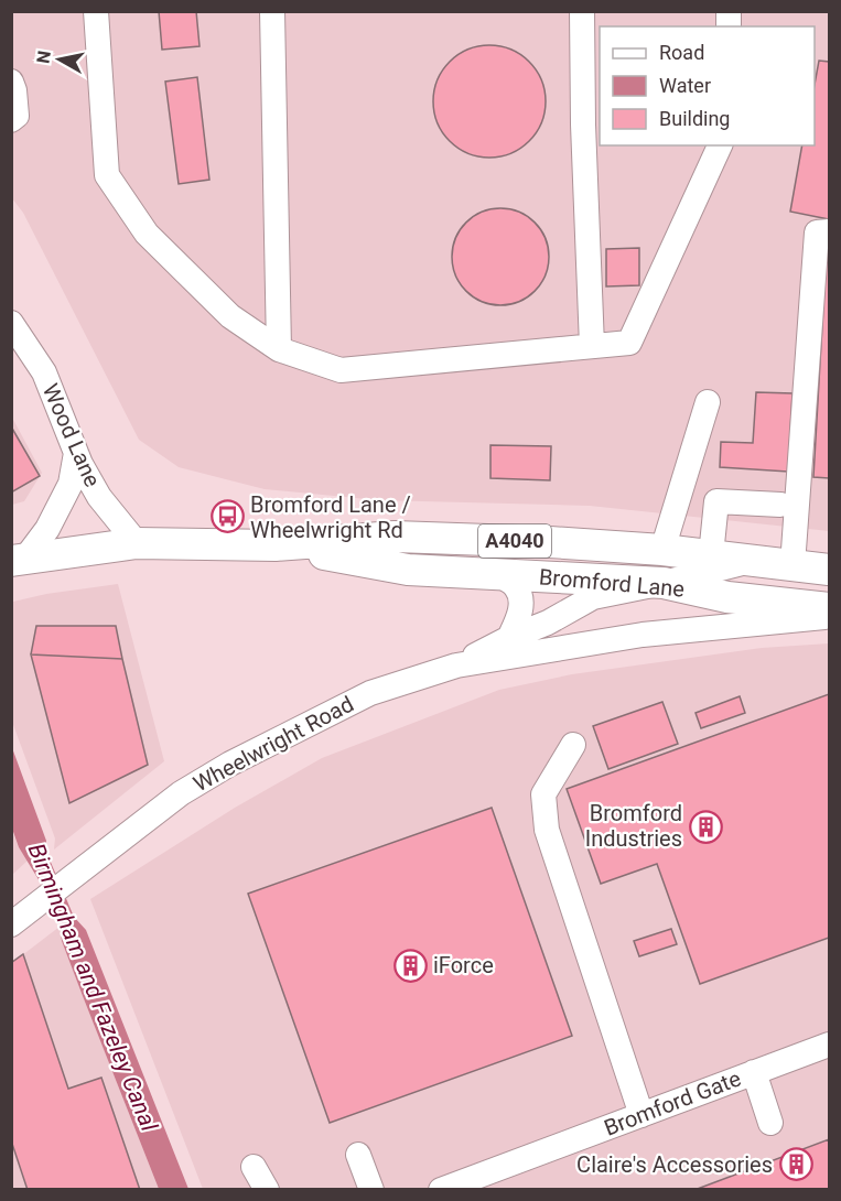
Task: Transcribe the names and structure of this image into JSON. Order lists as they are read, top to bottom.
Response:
{
  "streets": {
    "main road": ["A4040", "Bromford Lane"],
    "street": ["Wood Lane", "Wheelwright Road", "Bromford Gate"]
  },
  "crossings": [
    ["Wood Lane", "Bromford Lane"]
  ],
  "water": ["Birmingham and Fazeley Canal"],
  "places": {
    "bus stop": ["Bromford Lane / Wheelwright Rd"],
    "building": ["Bromford Industries", "iForce", "Claire's Accessories"]
  },
  "legend": ["Road", "Water", "Building"],
  "north": "left"
}
